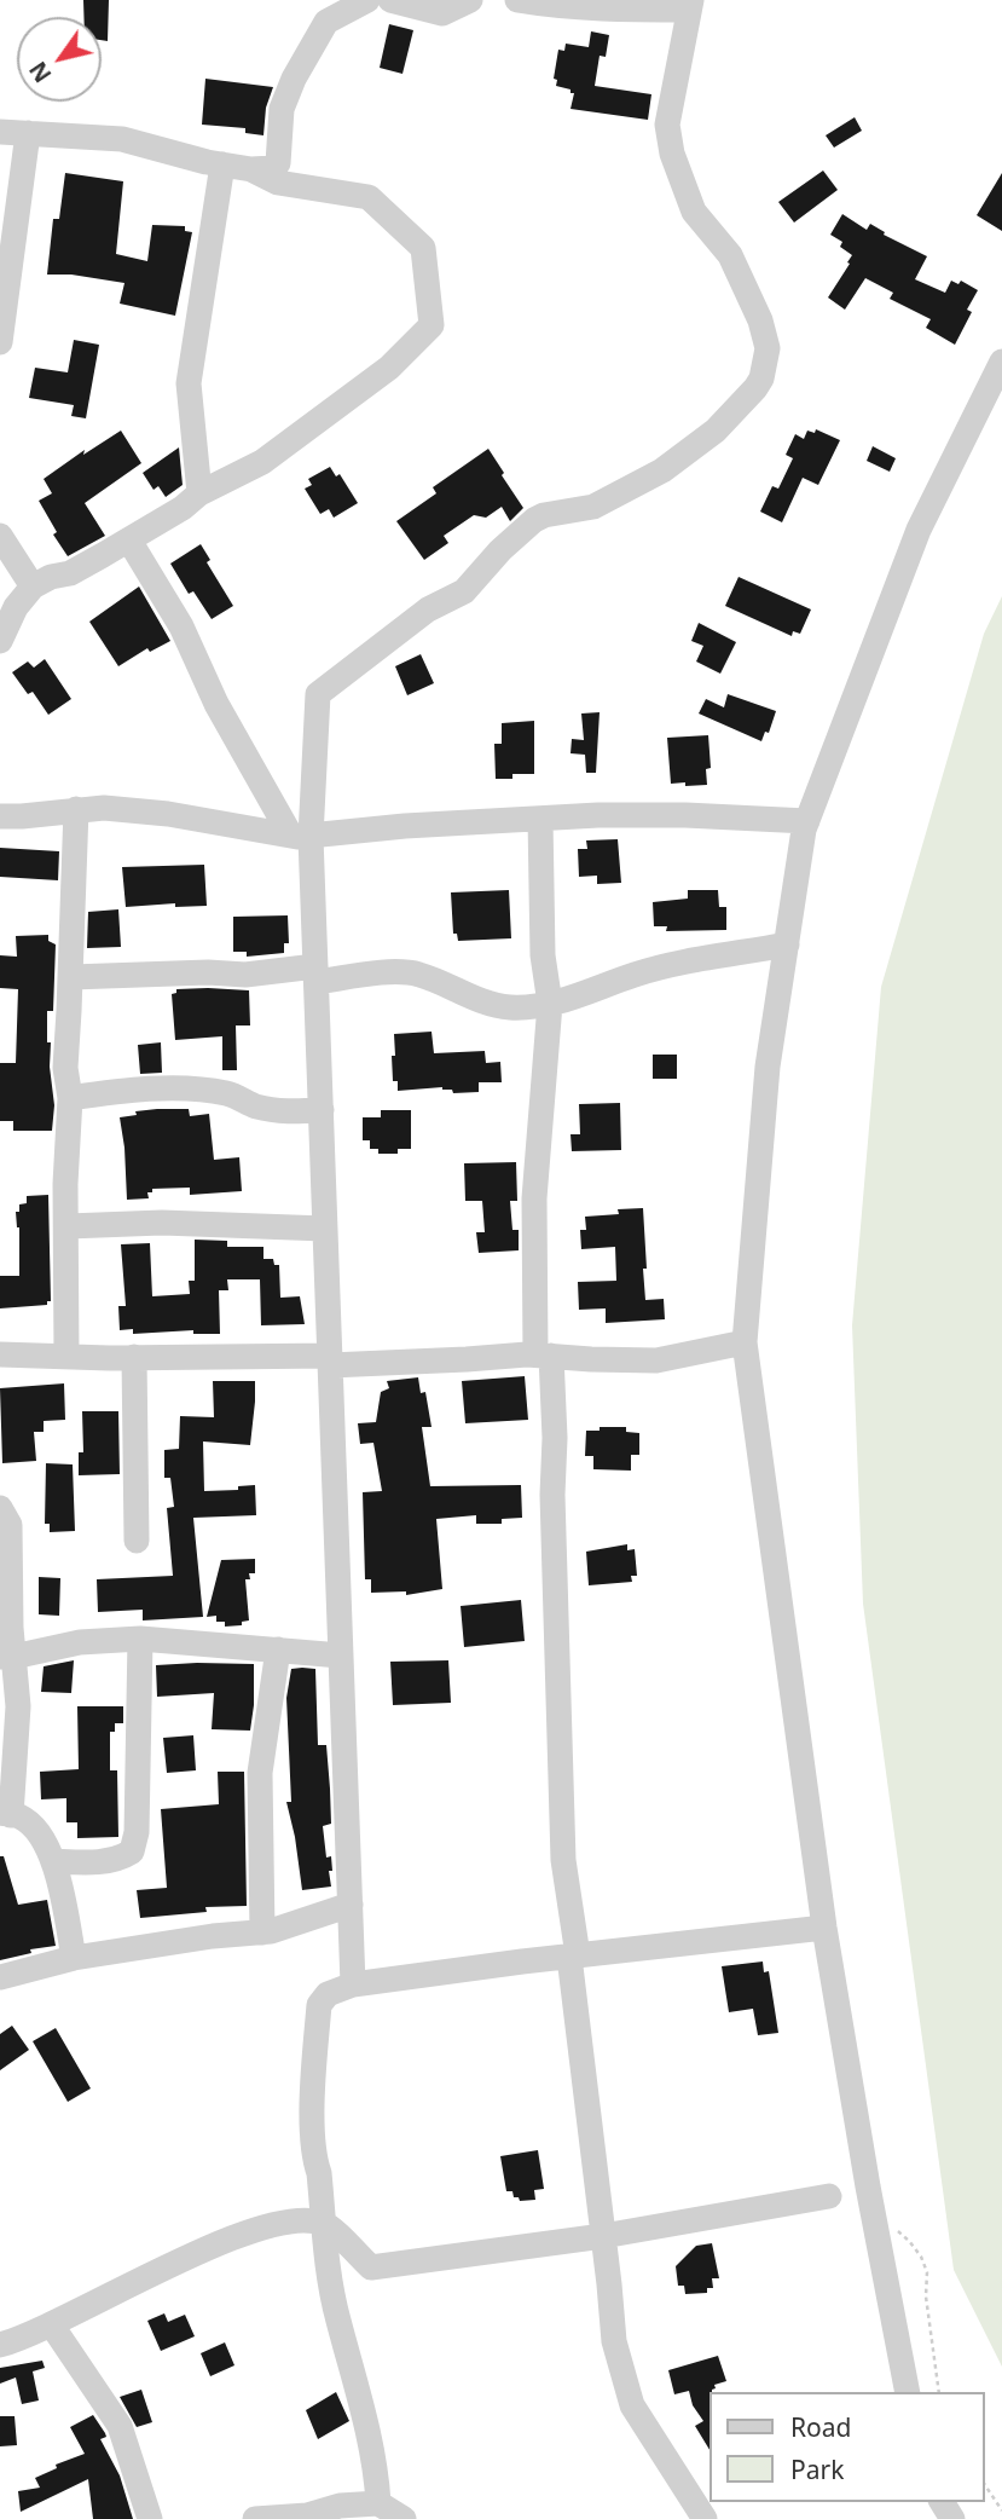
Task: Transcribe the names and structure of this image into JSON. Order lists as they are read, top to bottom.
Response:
{
  "legend": ["Road", "Park"],
  "north": "bottom left"
}
